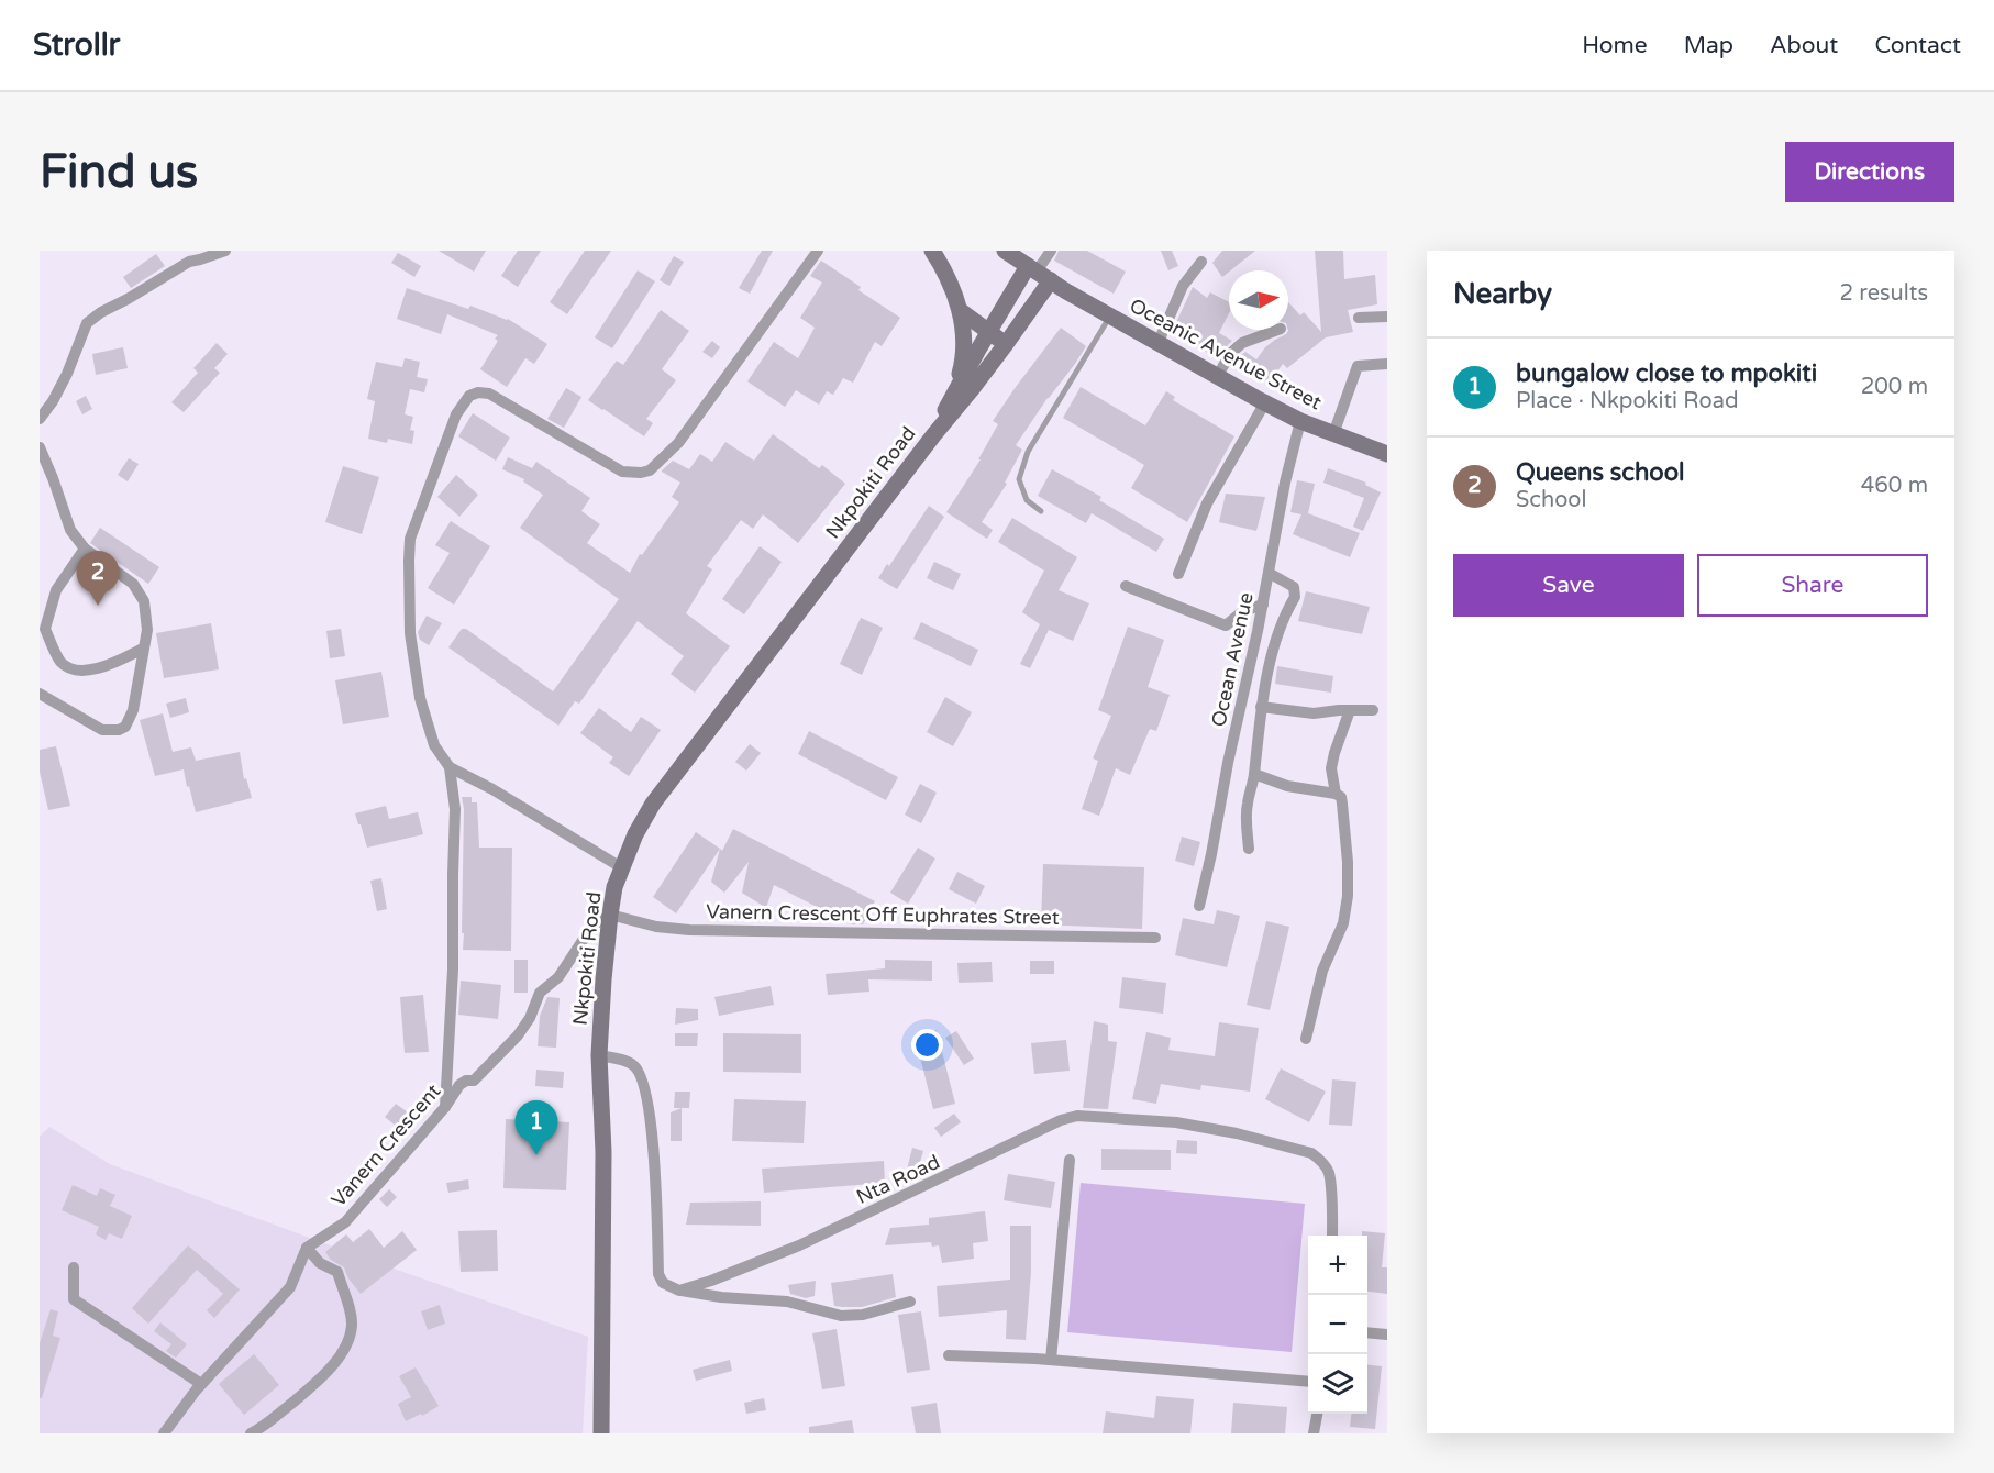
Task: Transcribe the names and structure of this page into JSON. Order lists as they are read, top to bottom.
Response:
{
  "streets": {
    "main road": ["Oceanic Avenue Street", "Nkpokiti Road"],
    "street": [
      "Ocean Avenue",
      "Vanern Crescent Off Euphrates Street",
      "Vanern Crescent",
      "Nta Road"
    ]
  },
  "crossings": [
    ["Oceanic Avenue Street", "Ocean Avenue"],
    ["Nkpokiti Road", "Vanern Crescent Off Euphrates Street"],
    ["Nkpokiti Road", "Vanern Crescent"],
    ["Vanern Crescent Off Euphrates Street", "Vanern Crescent"]
  ],
  "north": "right",
  "page": {
    "header": "Strollr",
    "nav": [
      "Home",
      "Map",
      "About",
      "Contact"
    ],
    "buttons": [
      "Directions",
      ["Save", "Share"]
    ],
    "title": "Find us",
    "heading": ["Nearby", "2 results"],
    "list": [
      {
        "mark": "1",
        "name": "bungalow close to mpokiti",
        "note": "Place · Nkpokiti Road",
        "value": "200 m"
      },
      {
        "mark": "2",
        "name": "Queens school",
        "note": "School",
        "value": "460 m"
      }
    ],
    "pins": ["2", "1"],
    "map_buttons": ["+", "−"]
  }
}
